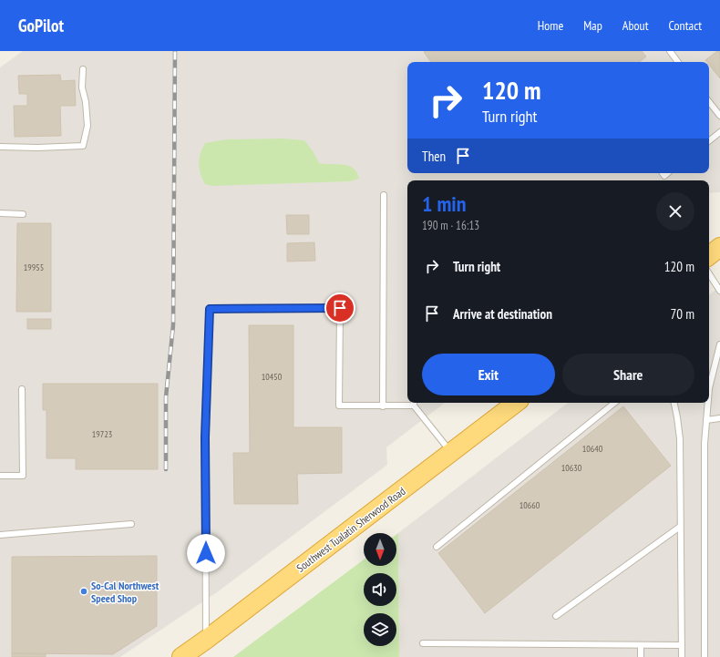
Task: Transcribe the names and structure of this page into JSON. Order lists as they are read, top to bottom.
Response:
{
  "streets": {
    "highway": ["Southwest Tualatin Sherwood Road"]
  },
  "places": ["So-Cal Northwest Speed Shop"],
  "house_numbers": [
    "19955",
    "10450",
    "19723",
    "10640",
    "10630",
    "10660"
  ],
  "north": "bottom",
  "page": {
    "header": "GoPilot",
    "nav": [
      "Home",
      "Map",
      "About",
      "Contact"
    ],
    "turn": ["120 m", "Turn right"],
    "then": "Then",
    "heading": ["1 min", "190 m · 16:13"],
    "list": [
      {
        "name": "Turn right",
        "value": "120 m"
      },
      {
        "name": "Arrive at destination",
        "value": "70 m"
      }
    ],
    "buttons": ["Exit", "Share"]
  }
}
